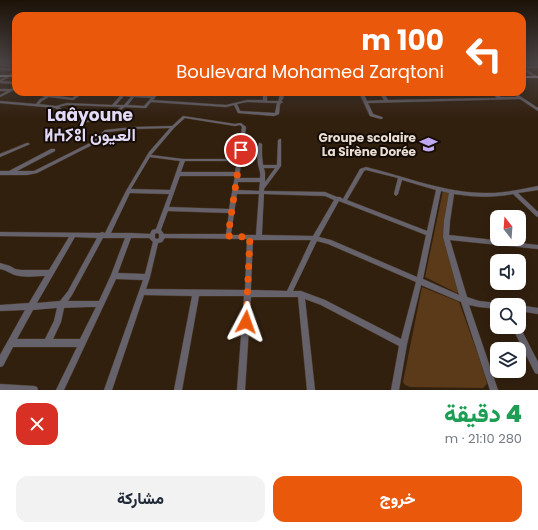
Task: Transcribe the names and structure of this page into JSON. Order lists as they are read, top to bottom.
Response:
{
  "districts": ["Laâyoune ⵍⵄⵢⵓⵏ العيون"],
  "places": {
    "school or university": ["Groupe scolaire La Sirène Dorée"]
  },
  "north": "top",
  "page": {
    "turn": ["100 m", "Boulevard Mohamed Zarqtoni"],
    "heading": ["4 دقيقة", "280 m · 21:10"],
    "buttons": ["خروج", "مشاركة"]
  }
}
